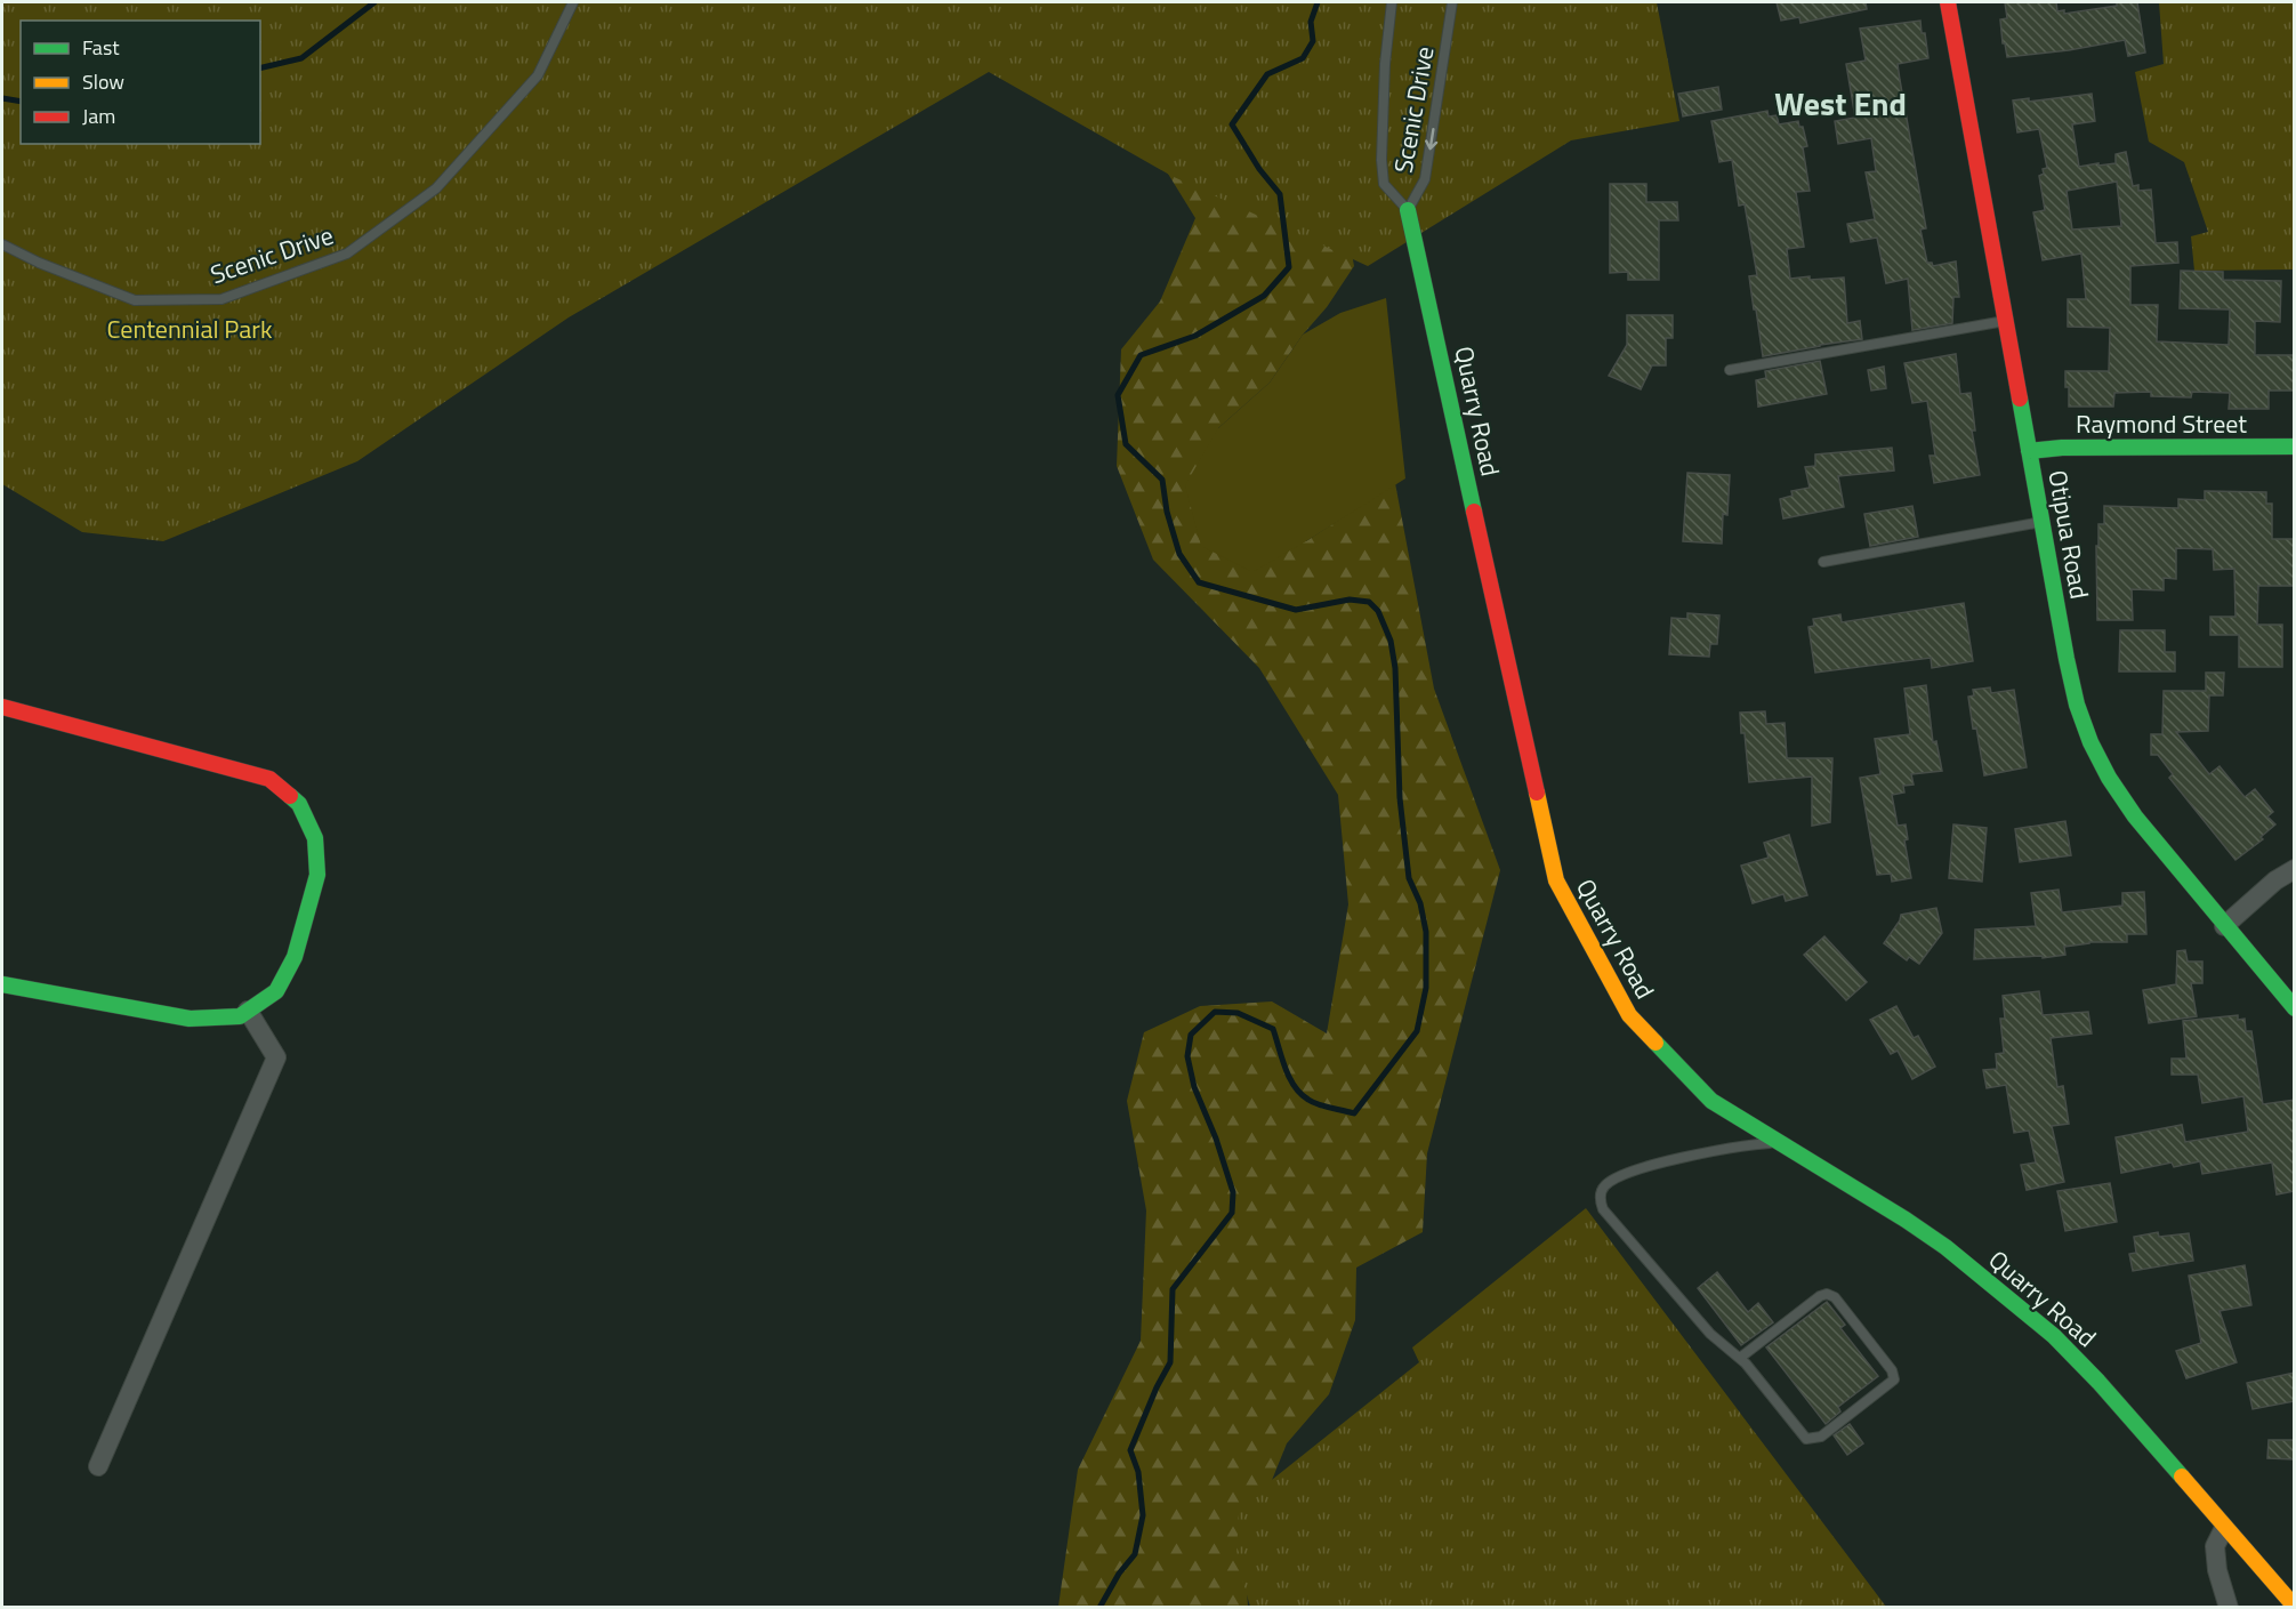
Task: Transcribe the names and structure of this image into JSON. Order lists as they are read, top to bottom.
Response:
{
  "streets": {
    "street": ["Quarry Road", "Raymond Street", "Otipua Road"],
    "lane": ["Scenic Drive"]
  },
  "crossings": [
    ["Scenic Drive", "Quarry Road"],
    ["Raymond Street", "Otipua Road"]
  ],
  "districts": ["West End"],
  "parks": ["Centennial Park"],
  "legend": ["Fast", "Slow", "Jam"]
}
